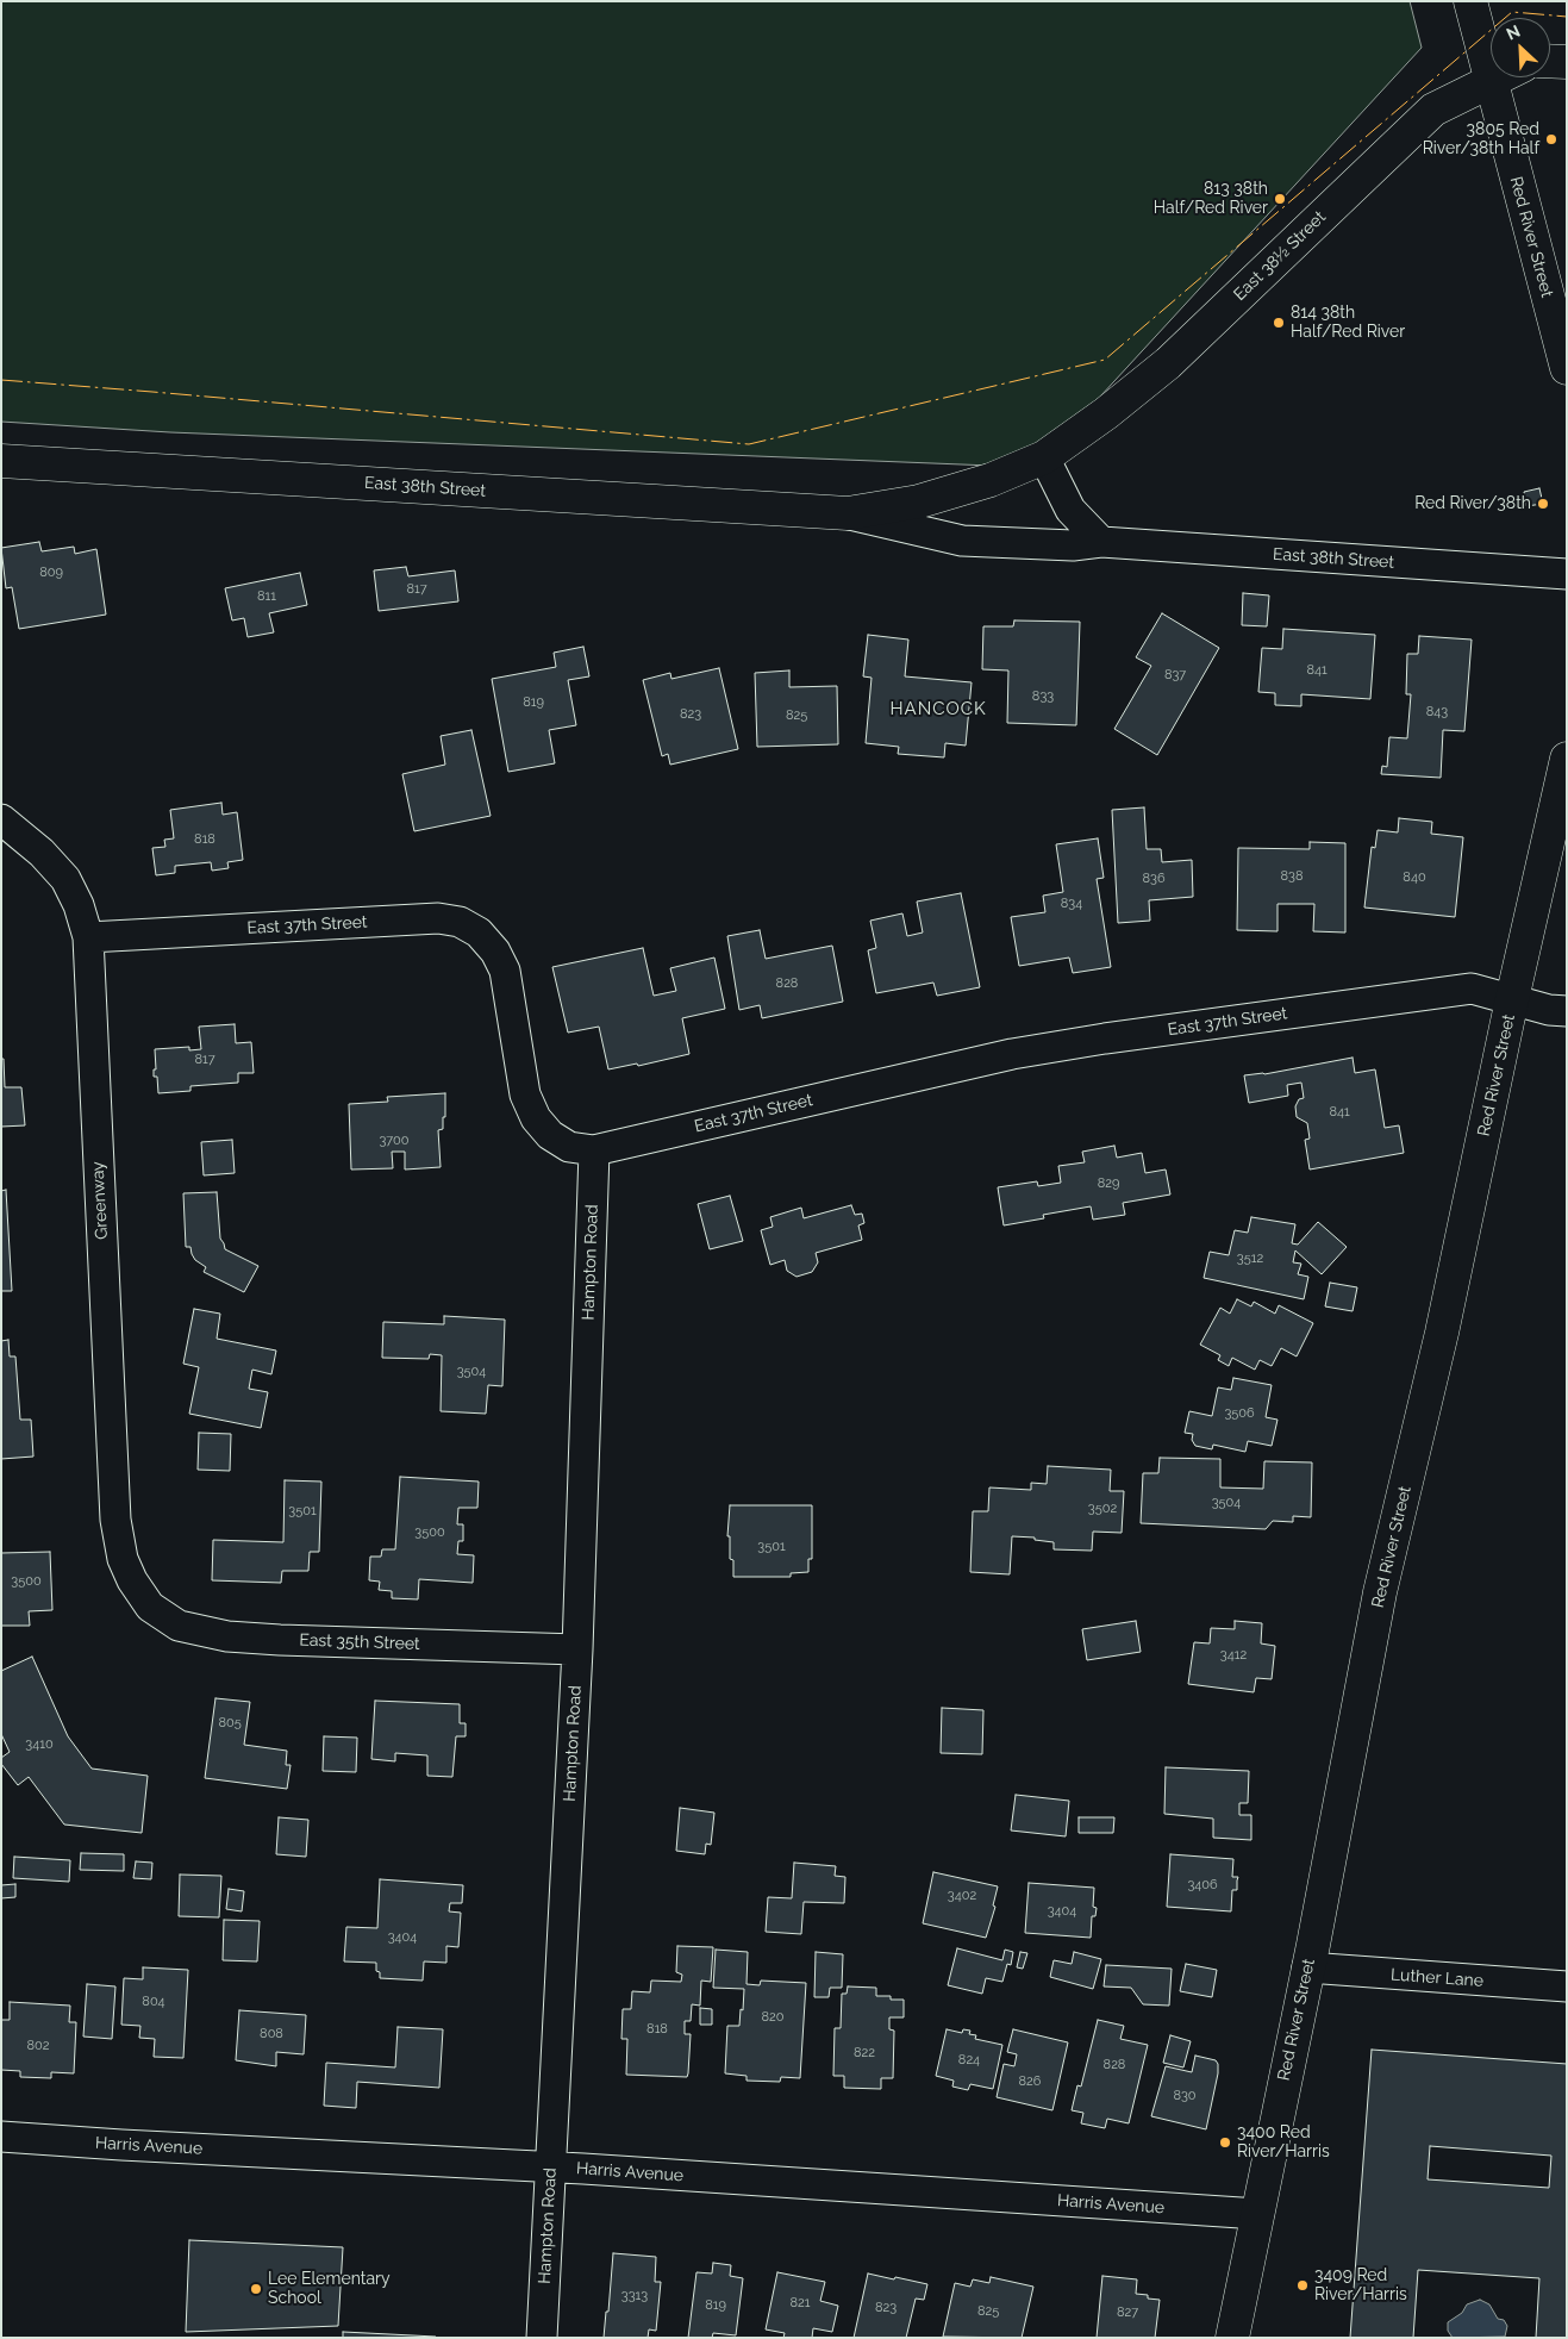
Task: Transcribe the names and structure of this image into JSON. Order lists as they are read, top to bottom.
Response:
{
  "streets": {
    "main road": ["Red River Street", "East 38½ Street", "East 38th Street"],
    "street": [
      "East 37th Street",
      "Greenway",
      "Hampton Road",
      "East 35th Street",
      "Luther Lane",
      "Harris Avenue"
    ]
  },
  "crossings": [
    ["Red River Street", "East 38½ Street"],
    ["Red River Street", "East 37th Street"],
    ["Red River Street", "Luther Lane"],
    ["Red River Street", "Harris Avenue"],
    ["East 38½ Street", "East 38th Street"],
    ["East 37th Street", "Greenway"],
    ["East 37th Street", "Hampton Road"],
    ["Greenway", "East 35th Street"],
    ["Hampton Road", "East 35th Street"],
    ["Hampton Road", "Harris Avenue"]
  ],
  "districts": ["HANCOCK"],
  "places": [
    "3805 Red River/38th Half",
    "813 38th Half/Red River",
    "814 38th Half/Red River",
    "Red River/38th",
    "3400 Red River/Harris",
    "3409 Red River/Harris",
    "Lee Elementary School"
  ],
  "house_numbers": [
    "809",
    "817",
    "811",
    "841",
    "837",
    "833",
    "819",
    "843",
    "823",
    "825",
    "818",
    "838",
    "840",
    "836",
    "834",
    "828",
    "817",
    "841",
    "3700",
    "829",
    "3512",
    "3504",
    "3506",
    "3504",
    "3502",
    "3501",
    "3500",
    "3501",
    "3500",
    "3412",
    "805",
    "3410",
    "3406",
    "3402",
    "3404",
    "3404",
    "804",
    "820",
    "818",
    "808",
    "802",
    "822",
    "824",
    "828",
    "826",
    "830",
    "3313",
    "821",
    "819",
    "823",
    "825",
    "827"
  ],
  "north": "top left"
}
